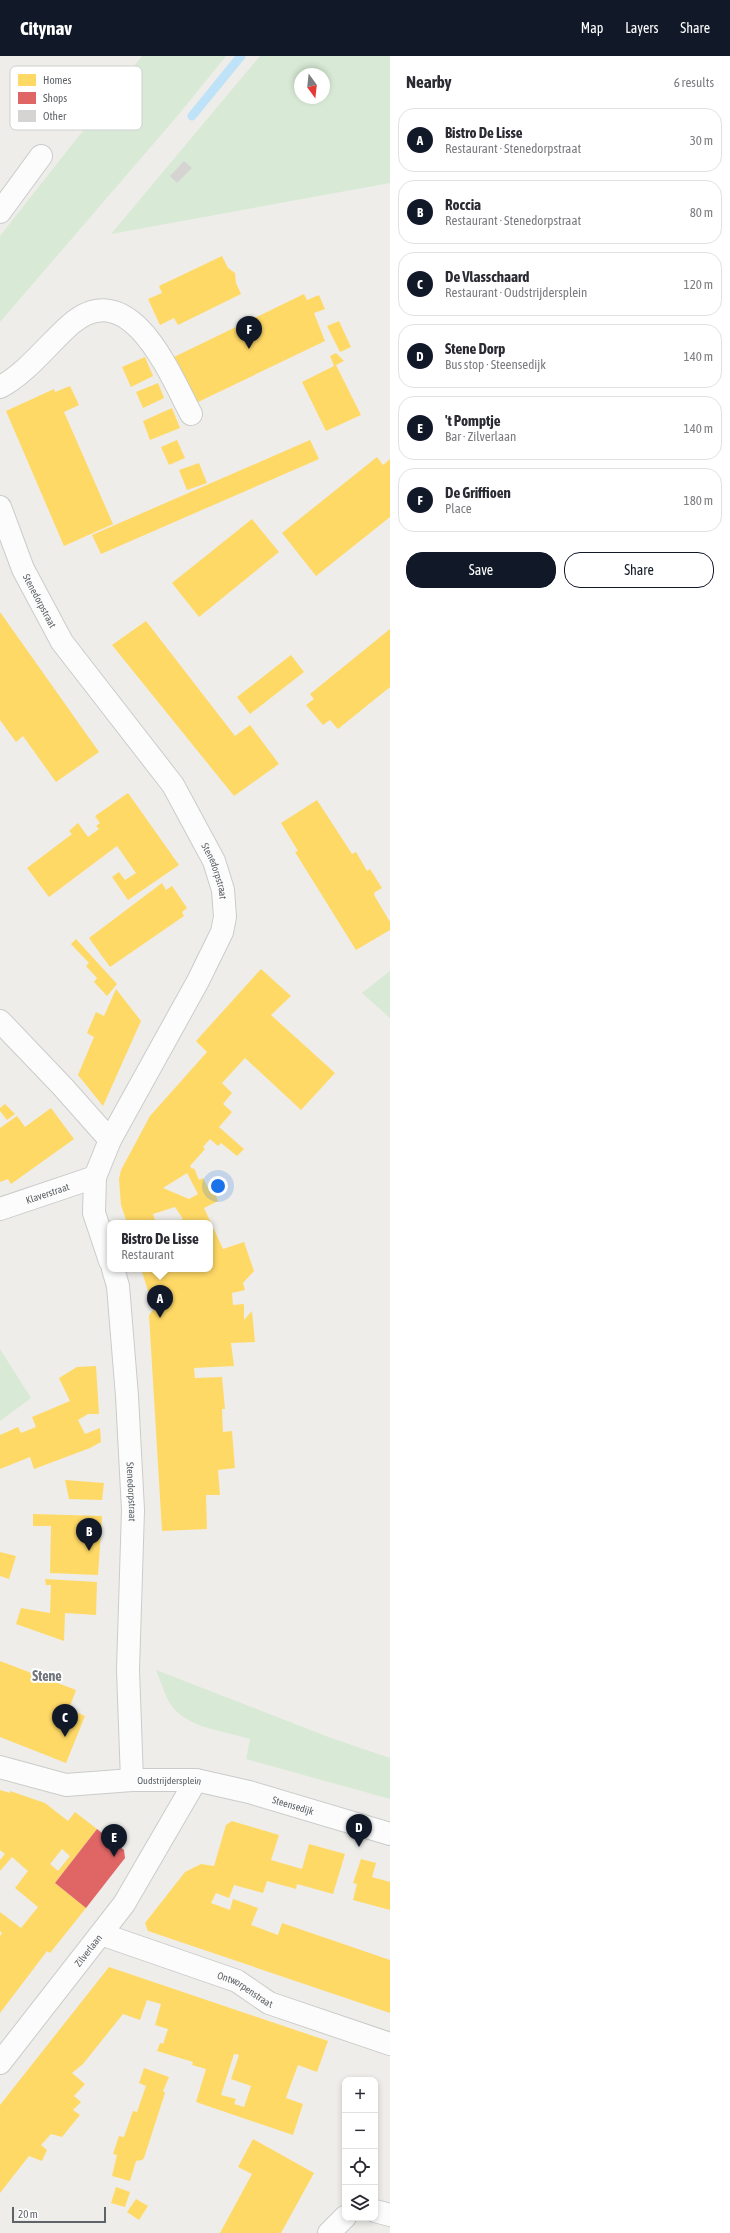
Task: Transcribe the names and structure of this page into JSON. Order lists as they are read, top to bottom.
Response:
{
  "streets": {
    "street": [
      "Stenedorpstraat",
      "Klaverstraat",
      "Oudstrijdersplein",
      "Steensedijk",
      "Zilverlaan",
      "Ontworpenstraat"
    ]
  },
  "crossings": [
    ["Stenedorpstraat", "Klaverstraat"],
    ["Stenedorpstraat", "Oudstrijdersplein"],
    ["Oudstrijdersplein", "Steensedijk"],
    ["Oudstrijdersplein", "Zilverlaan"],
    ["Zilverlaan", "Ontworpenstraat"]
  ],
  "districts": ["Stene"],
  "legend": ["Homes", "Shops", "Other"],
  "scale_bar": "20 m",
  "north": "bottom",
  "page": {
    "header": "Citynav",
    "nav": ["Map", "Layers", "Share"],
    "heading": ["Nearby", "6 results"],
    "list": [
      {
        "mark": "A",
        "name": "Bistro De Lisse",
        "note": "Restaurant · Stenedorpstraat",
        "value": "30 m"
      },
      {
        "mark": "B",
        "name": "Roccia",
        "note": "Restaurant · Stenedorpstraat",
        "value": "80 m"
      },
      {
        "mark": "C",
        "name": "De Vlasschaard",
        "note": "Restaurant · Oudstrijdersplein",
        "value": "120 m"
      },
      {
        "mark": "D",
        "name": "Stene Dorp",
        "note": "Bus stop · Steensedijk",
        "value": "140 m"
      },
      {
        "mark": "E",
        "name": "'t Pomptje",
        "note": "Bar · Zilverlaan",
        "value": "140 m"
      },
      {
        "mark": "F",
        "name": "De Griffioen",
        "note": "Place",
        "value": "180 m"
      }
    ],
    "pins": [
      "F",
      "A",
      "B",
      "C",
      "D",
      "E"
    ],
    "buttons": ["Save", "Share"],
    "popup": ["Bistro De Lisse", "Restaurant"],
    "map_buttons": ["+", "−"],
    "scale": "20 m"
  }
}
